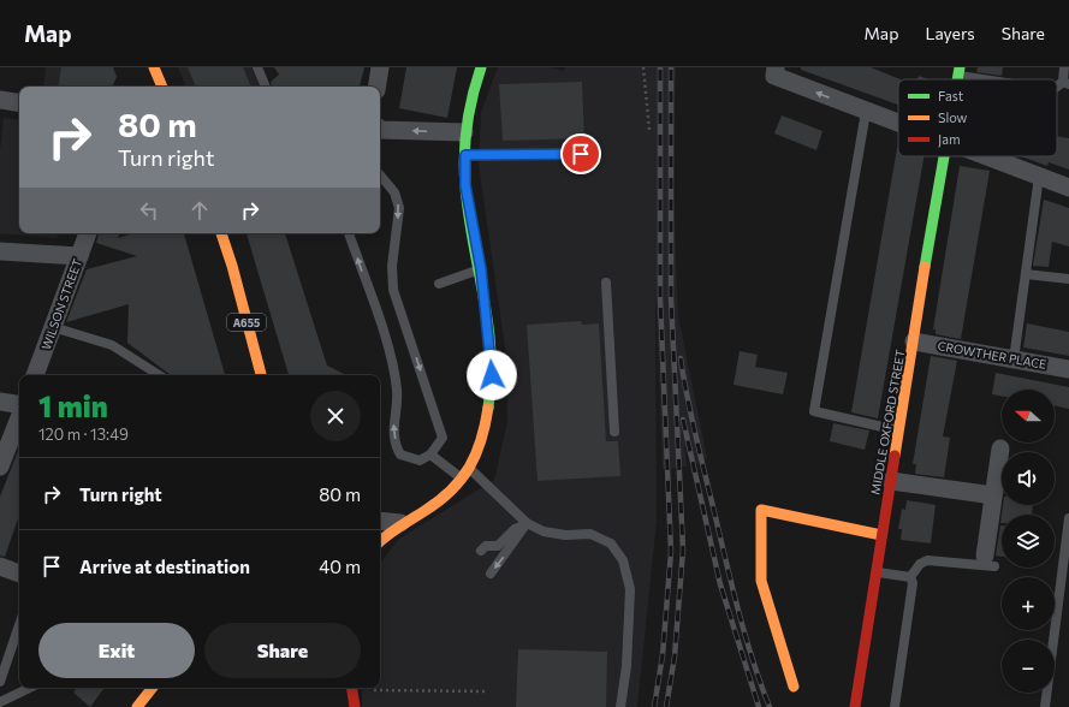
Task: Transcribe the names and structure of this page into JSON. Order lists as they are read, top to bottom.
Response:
{
  "streets": {
    "street": [
      "WILSON STREET",
      "A655",
      "CROWTHER PLACE",
      "MIDDLE OXFORD STREET"
    ]
  },
  "crossings": [
    ["CROWTHER PLACE", "MIDDLE OXFORD STREET"]
  ],
  "legend": ["Fast", "Slow", "Jam"],
  "north": "left",
  "page": {
    "header": "Map",
    "nav": ["Map", "Layers", "Share"],
    "turn": ["80 m", "Turn right"],
    "heading": ["1 min", "120 m · 13:49"],
    "map_buttons": ["+", "−"],
    "list": [
      {
        "name": "Turn right",
        "value": "80 m"
      },
      {
        "name": "Arrive at destination",
        "value": "40 m"
      }
    ],
    "buttons": ["Exit", "Share"]
  }
}
